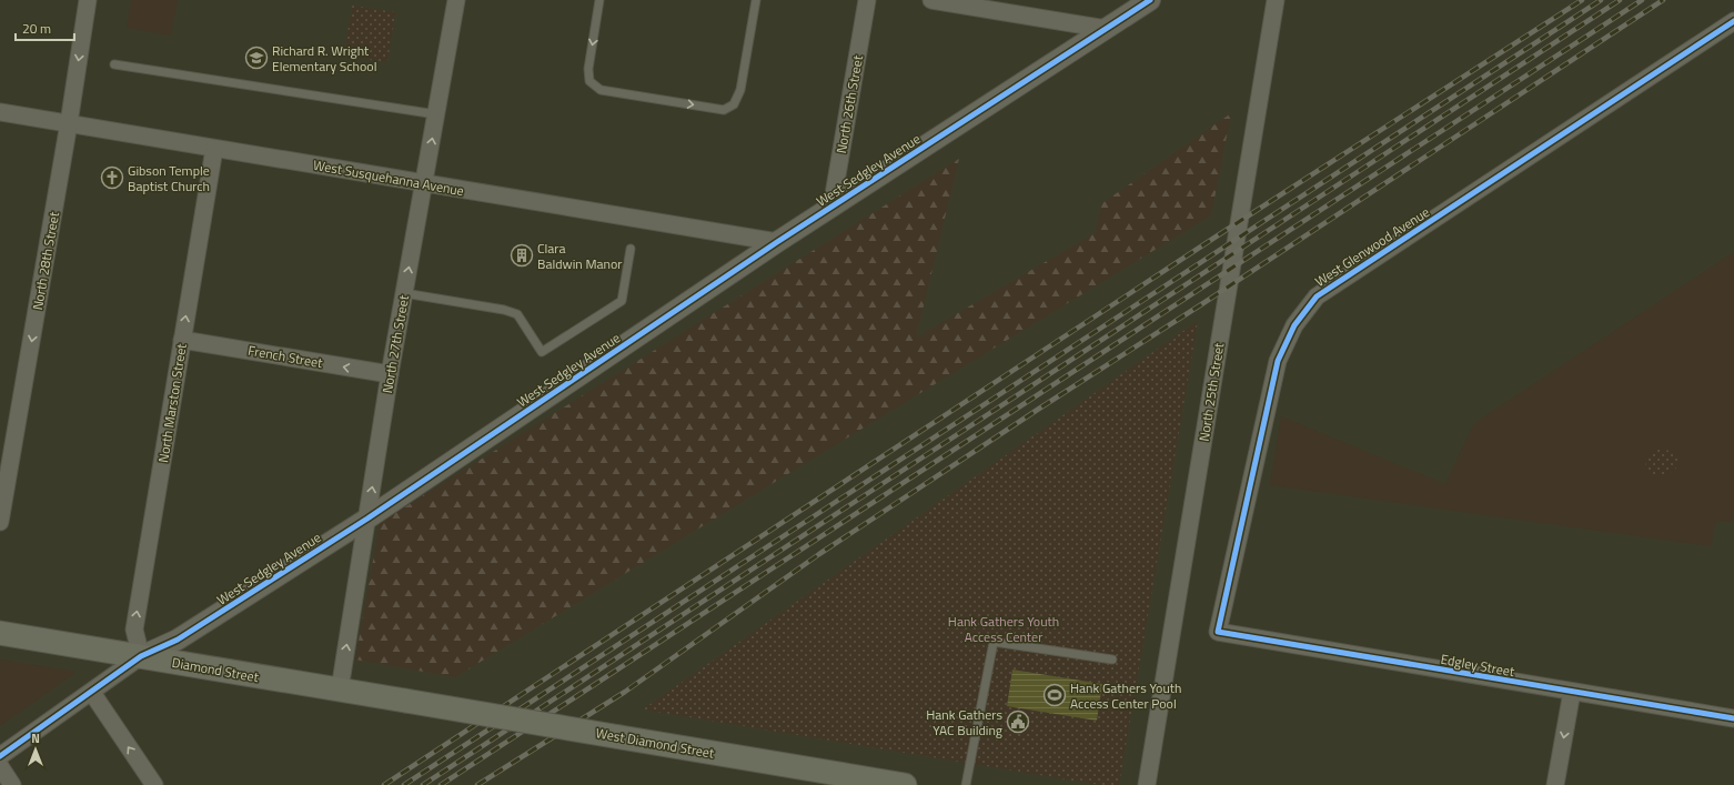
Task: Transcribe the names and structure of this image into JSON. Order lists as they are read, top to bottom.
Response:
{
  "streets": {
    "main road": ["Diamond Street", "West Diamond Street"],
    "street": [
      "North 26th Street",
      "West Sedgley Avenue",
      "West Susquehanna Avenue",
      "West Glenwood Avenue",
      "North 28th Street",
      "North 27th Street",
      "French Street",
      "North 25th Street",
      "North Marston Street",
      "Edgley Street"
    ]
  },
  "crossings": [
    ["North 26th Street", "West Sedgley Avenue"],
    ["West Sedgley Avenue", "West Susquehanna Avenue"],
    ["West Sedgley Avenue", "North 27th Street"],
    ["West Sedgley Avenue", "North Marston Street"],
    ["West Sedgley Avenue", "Diamond Street"],
    ["West Susquehanna Avenue", "North 28th Street"],
    ["West Susquehanna Avenue", "North 27th Street"],
    ["West Susquehanna Avenue", "North Marston Street"],
    ["West Glenwood Avenue", "Edgley Street"],
    ["North 27th Street", "French Street"],
    ["North 27th Street", "Diamond Street"],
    ["French Street", "North Marston Street"],
    ["North Marston Street", "Diamond Street"],
    ["Diamond Street", "West Diamond Street"]
  ],
  "one_way": [
    "North 28th Street",
    "North 27th Street",
    "French Street",
    "North Marston Street"
  ],
  "parks": ["Hank Gathers Youth Access Center"],
  "places": {
    "school or university": ["Richard R. Wright Elementary School"],
    "church": ["Gibson Temple Baptist Church"],
    "building": ["Clara Baldwin Manor"],
    "sports": ["Hank Gathers Youth Access Center Pool"],
    "public building": ["Hank Gathers YAC Building"]
  },
  "scale_bar": "20 m",
  "north": "top"
}
